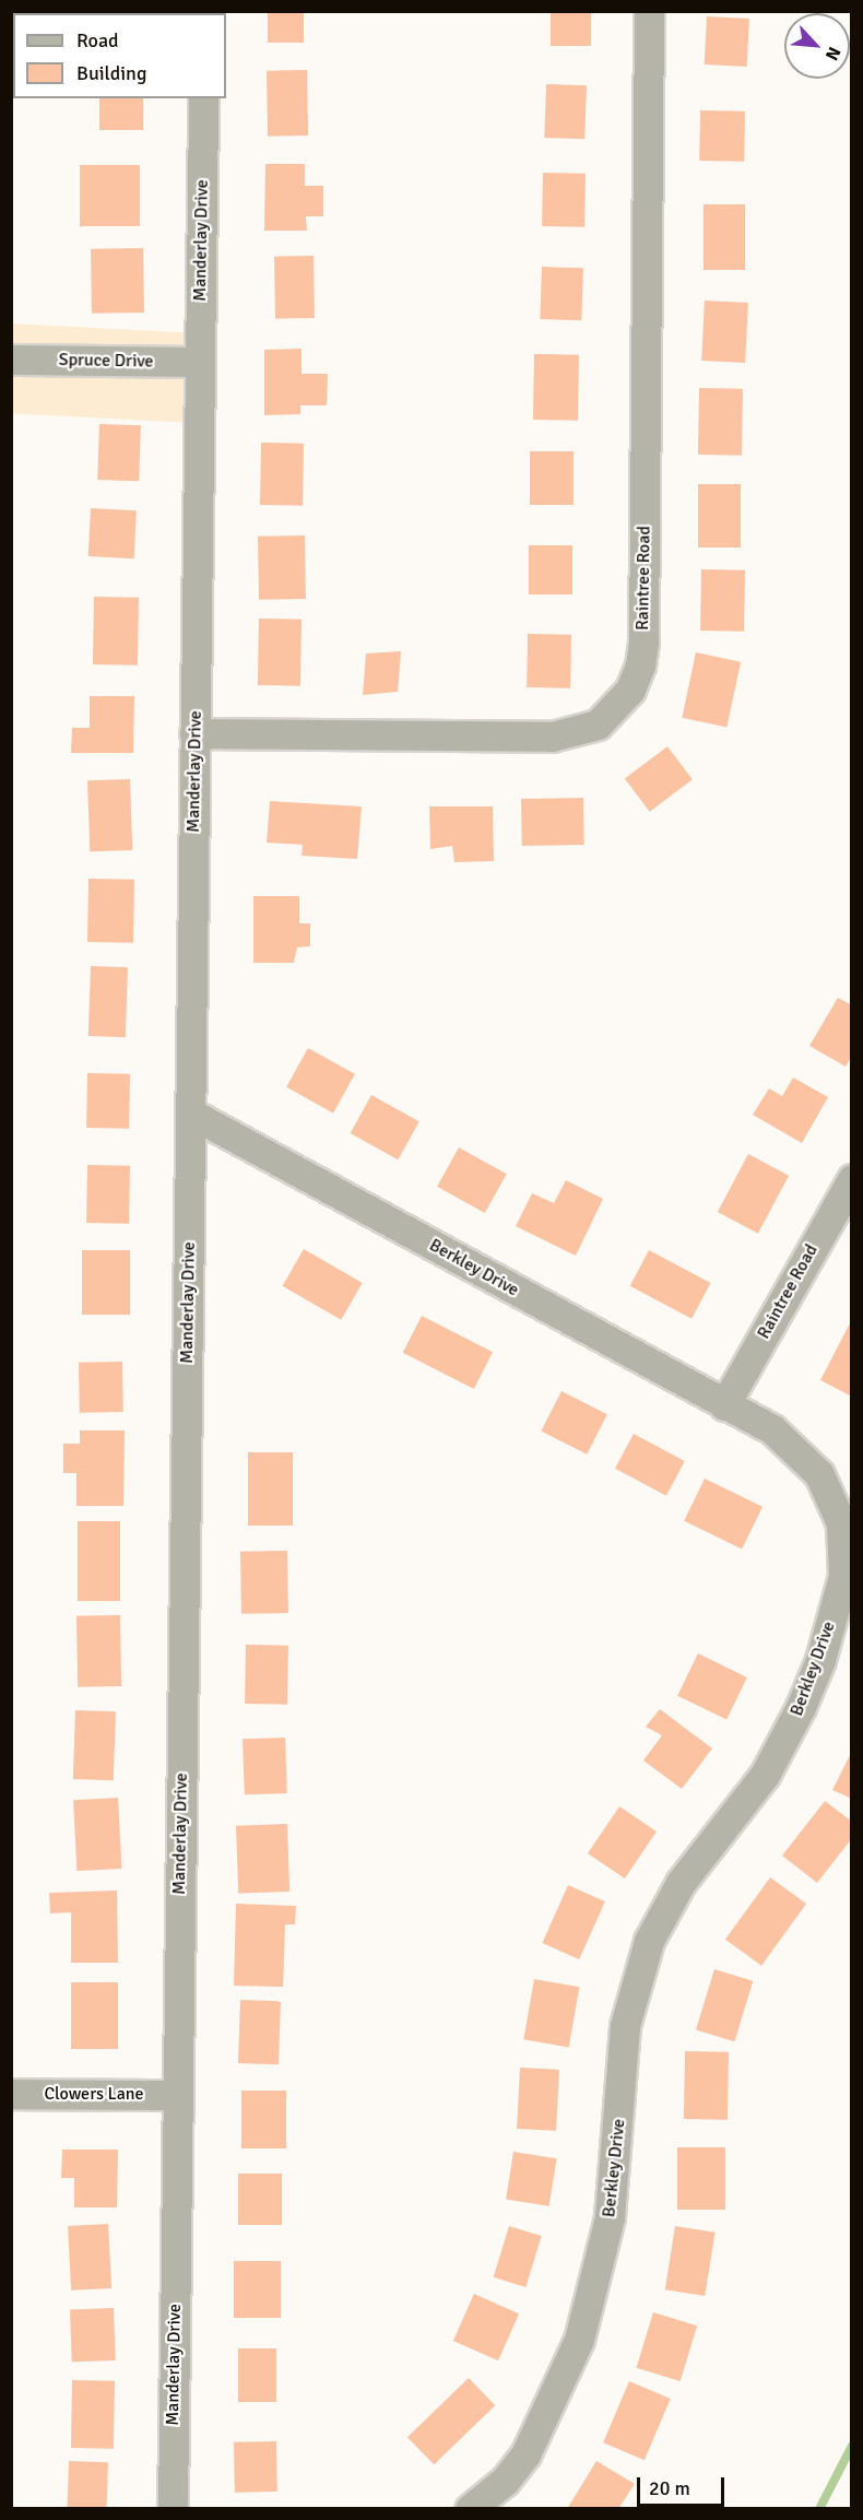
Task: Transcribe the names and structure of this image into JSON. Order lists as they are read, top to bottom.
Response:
{
  "streets": {
    "street": [
      "Manderlay Drive",
      "Spruce Drive",
      "Raintree Road",
      "Berkley Drive",
      "Clowers Lane"
    ]
  },
  "crossings": [
    ["Manderlay Drive", "Spruce Drive"],
    ["Manderlay Drive", "Raintree Road"],
    ["Manderlay Drive", "Berkley Drive"],
    ["Manderlay Drive", "Clowers Lane"],
    ["Raintree Road", "Berkley Drive"]
  ],
  "legend": ["Road", "Building"],
  "scale_bar": "20 m",
  "north": "bottom right"
}
